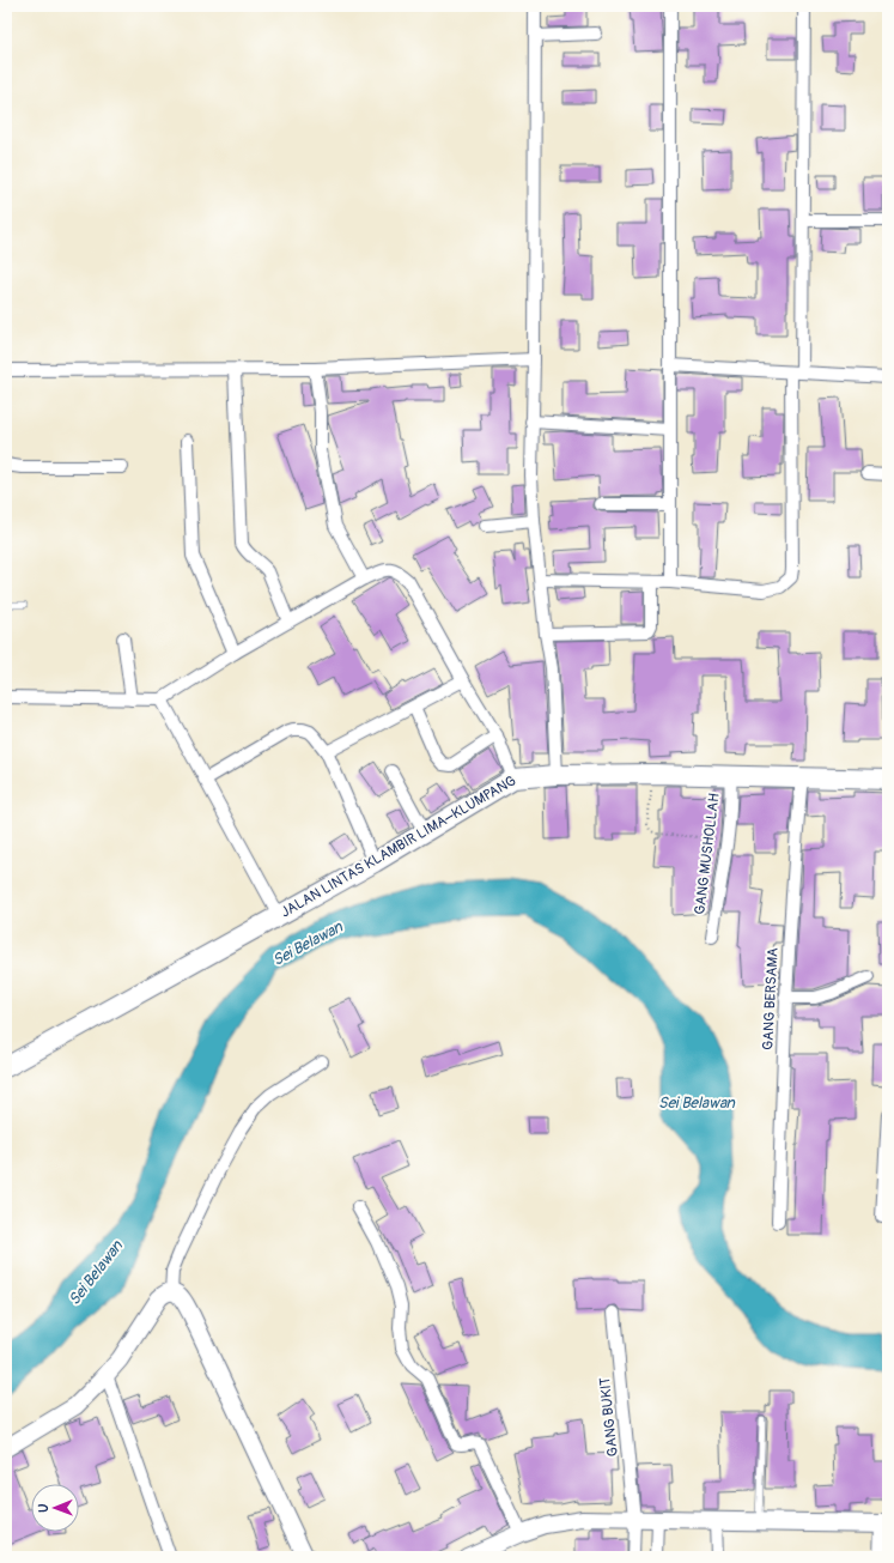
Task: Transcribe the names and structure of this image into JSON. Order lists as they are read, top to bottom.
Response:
{
  "streets": {
    "main road": ["JALAN LINTAS KLAMBIR LIMA–KLUMPANG"],
    "street": ["GANG MUSHOLLAH", "GANG BERSAMA", "GANG BUKIT"]
  },
  "crossings": [
    ["JALAN LINTAS KLAMBIR LIMA–KLUMPANG", "GANG MUSHOLLAH"],
    ["JALAN LINTAS KLAMBIR LIMA–KLUMPANG", "GANG BERSAMA"]
  ],
  "water": ["Sei Belawan"],
  "north": "left"
}
